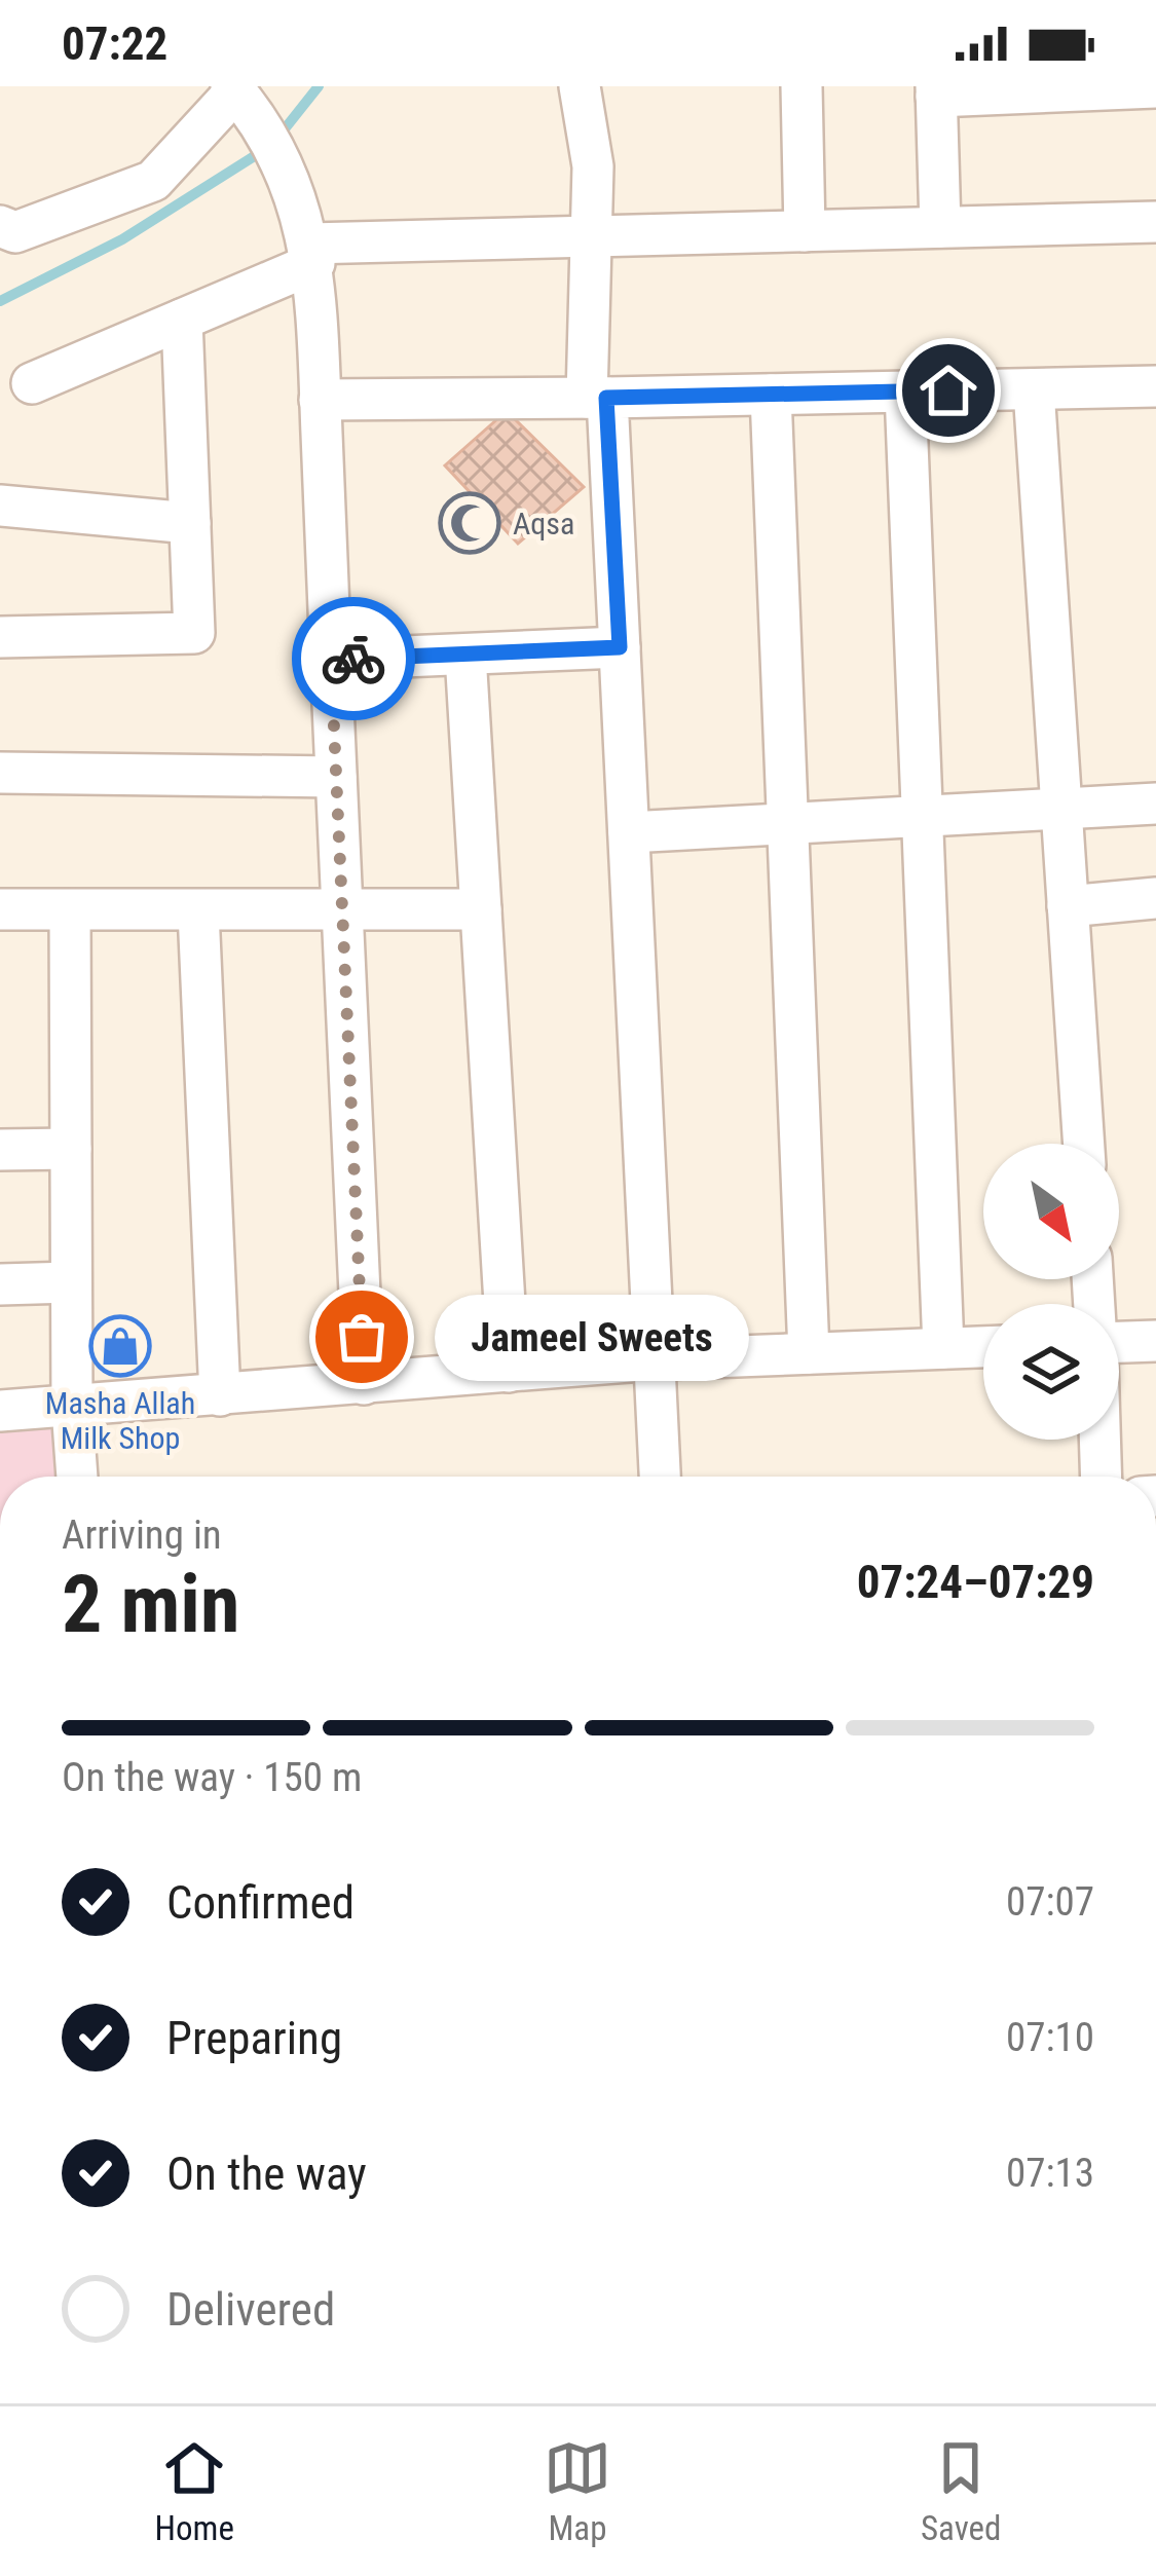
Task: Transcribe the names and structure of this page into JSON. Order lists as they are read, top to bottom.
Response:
{
  "places": {
    "mosque": ["Aqsa"],
    "other": ["Jameel Sweets"],
    "shop": ["Masha Allah Milk Shop"]
  },
  "north": "bottom right",
  "page": {
    "status": "07:22",
    "bubble": "Jameel Sweets",
    "heading": ["2 min", "Arriving in", "07:24–07:29"],
    "bar": "On the way · 150 m",
    "list": [
      ["Confirmed", "07:07"],
      ["Preparing", "07:10"],
      ["On the way", "07:13"],
      "Delivered"
    ],
    "tabs": ["Home", "Map", "Saved"]
  }
}
